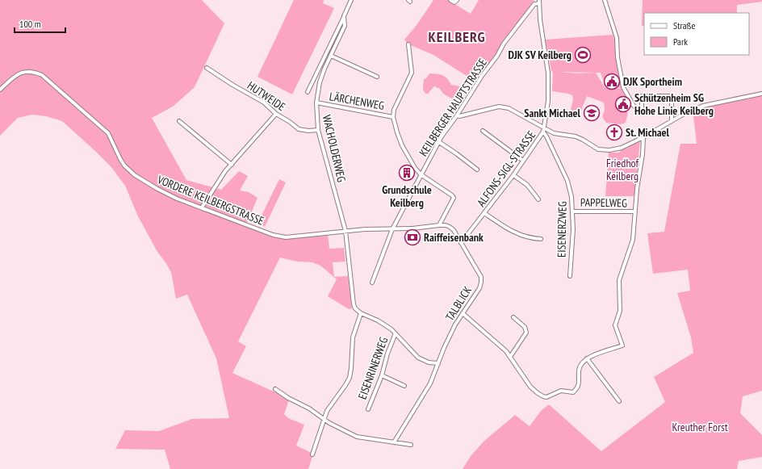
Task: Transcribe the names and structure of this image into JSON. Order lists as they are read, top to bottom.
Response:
{
  "streets": {
    "street": [
      "HUTWEIDE",
      "LÄRCHENWEG",
      "KEILBERGER HAUPTSTRASSE",
      "WACHOLDERWEG",
      "ALFONS-SIGL-STRASSE",
      "VORDERE KEILBERGSTRASSE",
      "PAPPELWEG",
      "EISENERZWEG",
      "TALBLICK",
      "EISENRINERWEG"
    ]
  },
  "crossings": [
    ["HUTWEIDE", "WACHOLDERWEG"],
    ["LÄRCHENWEG", "WACHOLDERWEG"],
    ["KEILBERGER HAUPTSTRASSE", "ALFONS-SIGL-STRASSE"],
    ["KEILBERGER HAUPTSTRASSE", "VORDERE KEILBERGSTRASSE"],
    ["KEILBERGER HAUPTSTRASSE", "TALBLICK"],
    ["WACHOLDERWEG", "VORDERE KEILBERGSTRASSE"],
    ["ALFONS-SIGL-STRASSE", "EISENERZWEG"],
    ["ALFONS-SIGL-STRASSE", "TALBLICK"],
    ["VORDERE KEILBERGSTRASSE", "TALBLICK"],
    ["PAPPELWEG", "EISENERZWEG"]
  ],
  "districts": ["KEILBERG"],
  "parks": ["Friedhof Keilberg", "Kreuther Forst"],
  "places": {
    "sports": ["DJK SV Keilberg"],
    "public building": ["DJK Sportheim", "Schützenheim SG Hohe Linie Keilberg"],
    "school or university": ["Sankt Michael"],
    "church": ["St. Michael"],
    "building": ["Grundschule Keilberg"],
    "bank": ["Raiffeisenbank"]
  },
  "legend": ["Straße", "Park"],
  "scale_bar": "100 m"
}
